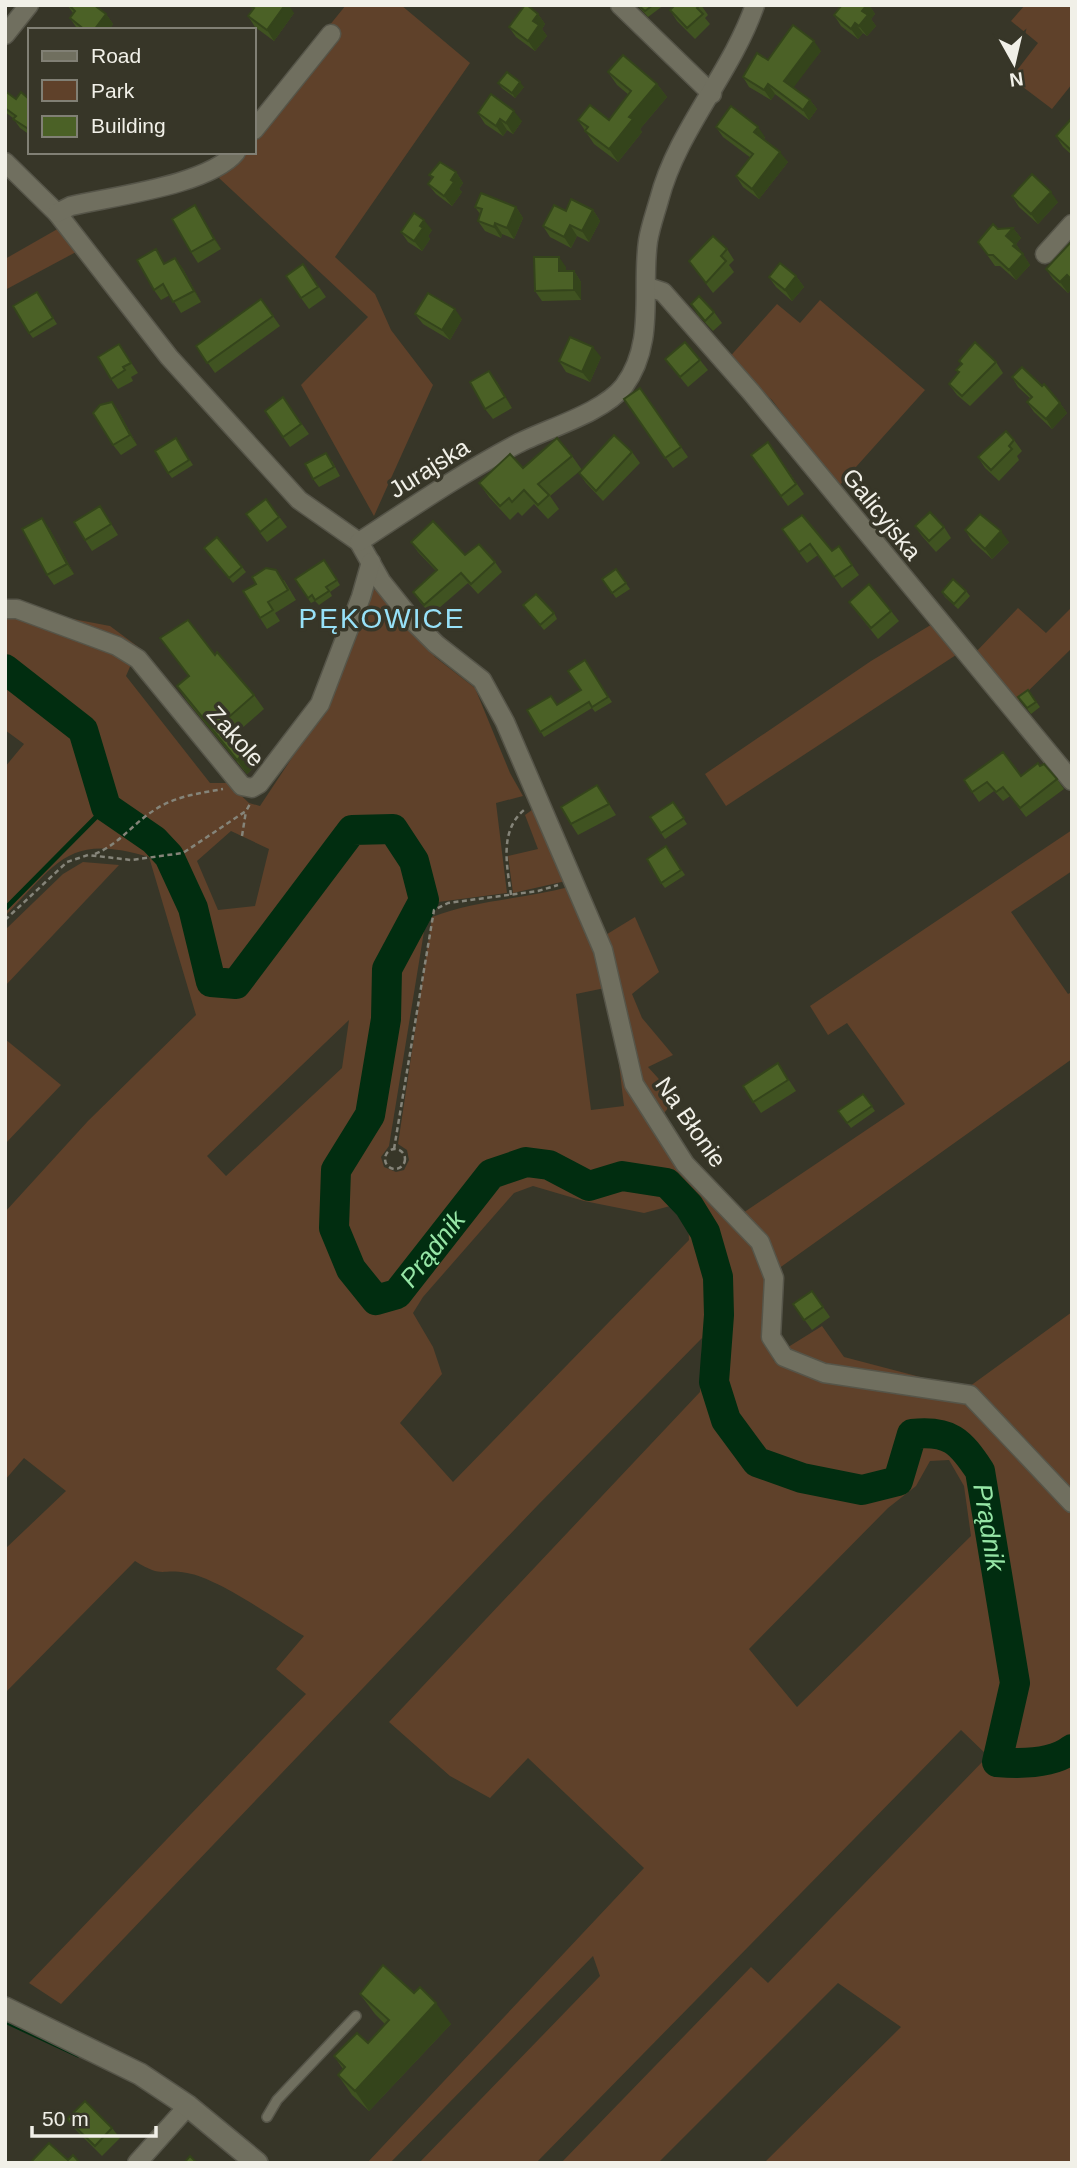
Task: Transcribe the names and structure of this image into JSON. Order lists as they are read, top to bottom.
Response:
{
  "streets": {
    "street": [
      "Jurajska",
      "Galicyjska",
      "Zakole",
      "Na Błonie"
    ]
  },
  "crossings": [
    ["Jurajska", "Galicyjska"],
    ["Jurajska", "Na Błonie"],
    ["Zakole", "Na Błonie"]
  ],
  "districts": ["PĘKOWICE"],
  "water": ["Prądnik"],
  "legend": ["Road", "Park", "Building"],
  "scale_bar": "50 m",
  "north": "bottom"
}
